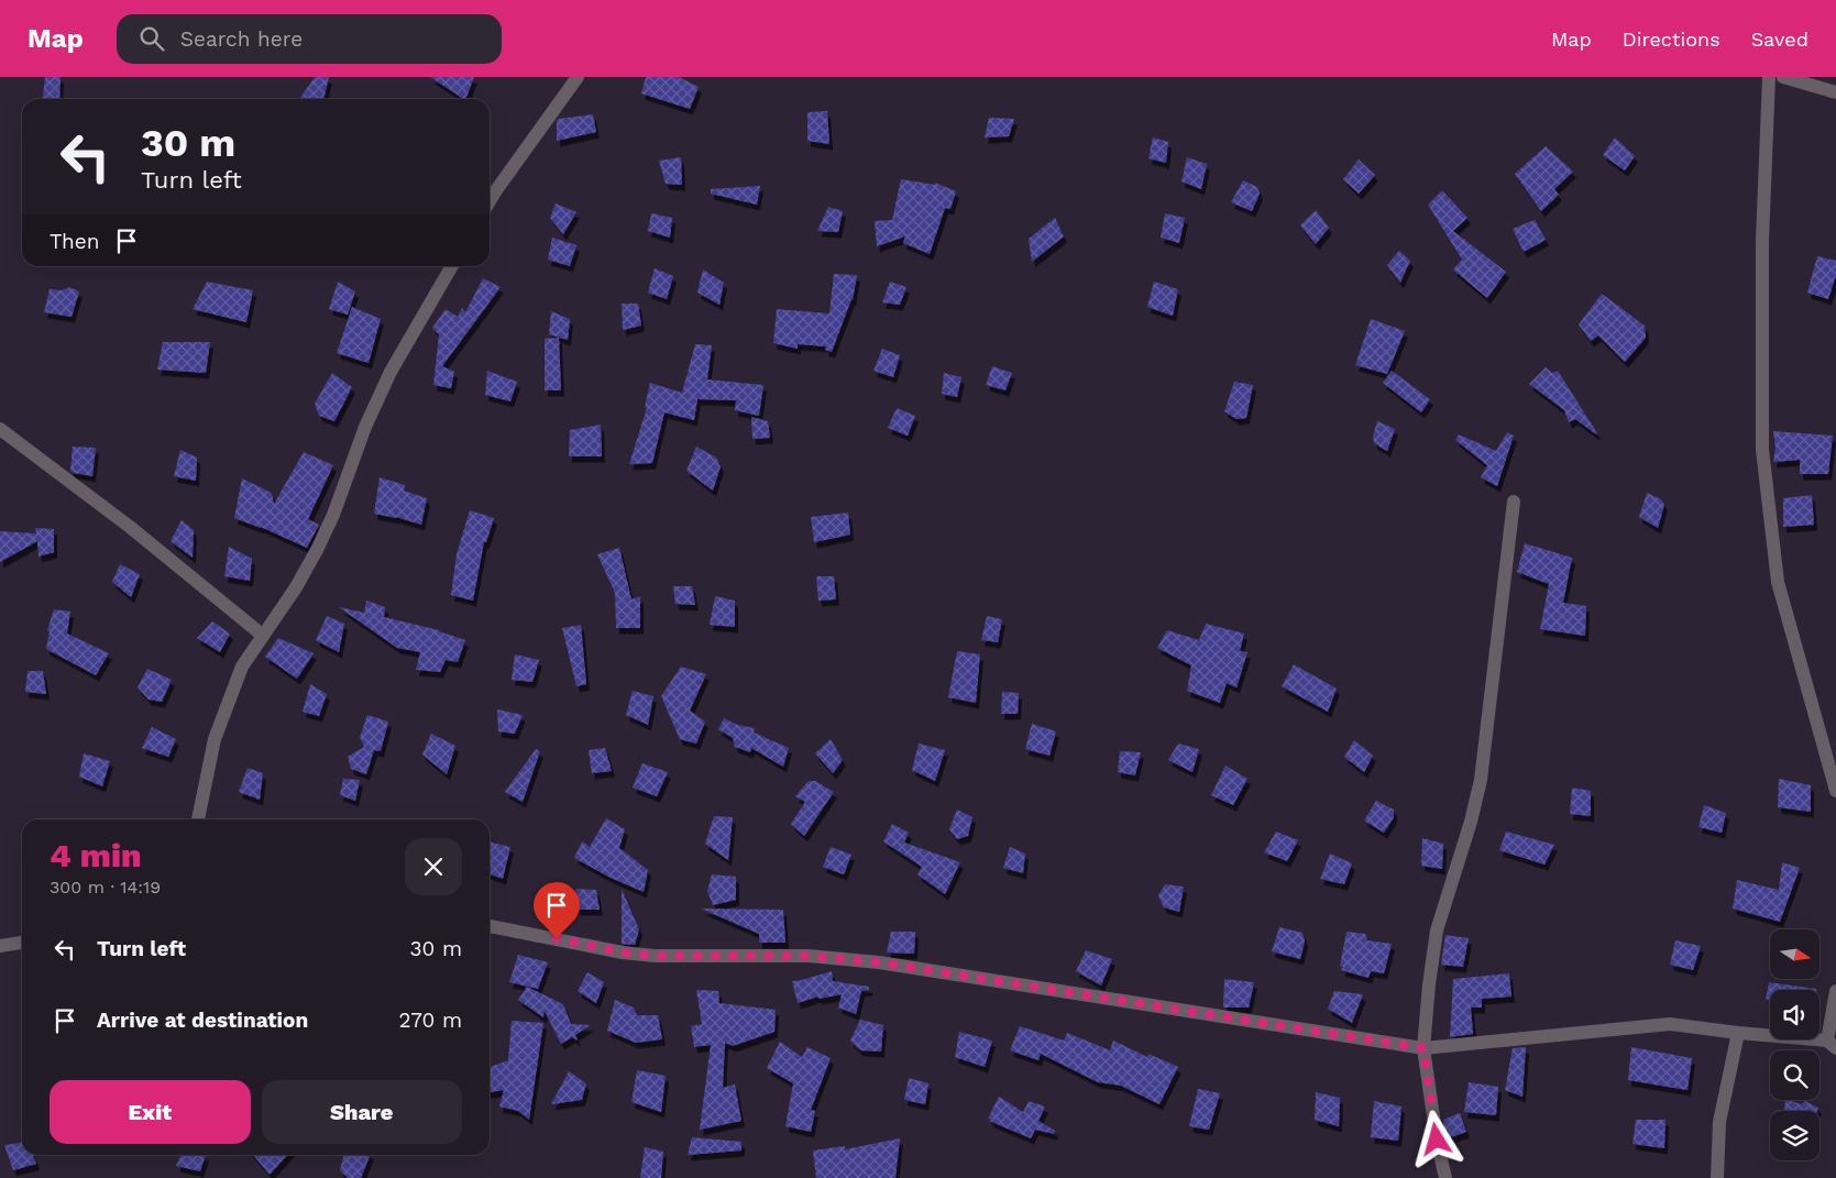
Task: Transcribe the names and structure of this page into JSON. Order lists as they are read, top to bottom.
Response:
{
  "north": "right",
  "page": {
    "header": "Map",
    "search": "Search here",
    "nav": ["Map", "Directions", "Saved"],
    "turn": ["30 m", "Turn left"],
    "then": "Then",
    "heading": ["4 min", "300 m · 14:19"],
    "list": [
      {
        "name": "Turn left",
        "value": "30 m"
      },
      {
        "name": "Arrive at destination",
        "value": "270 m"
      }
    ],
    "buttons": ["Exit", "Share"]
  }
}
